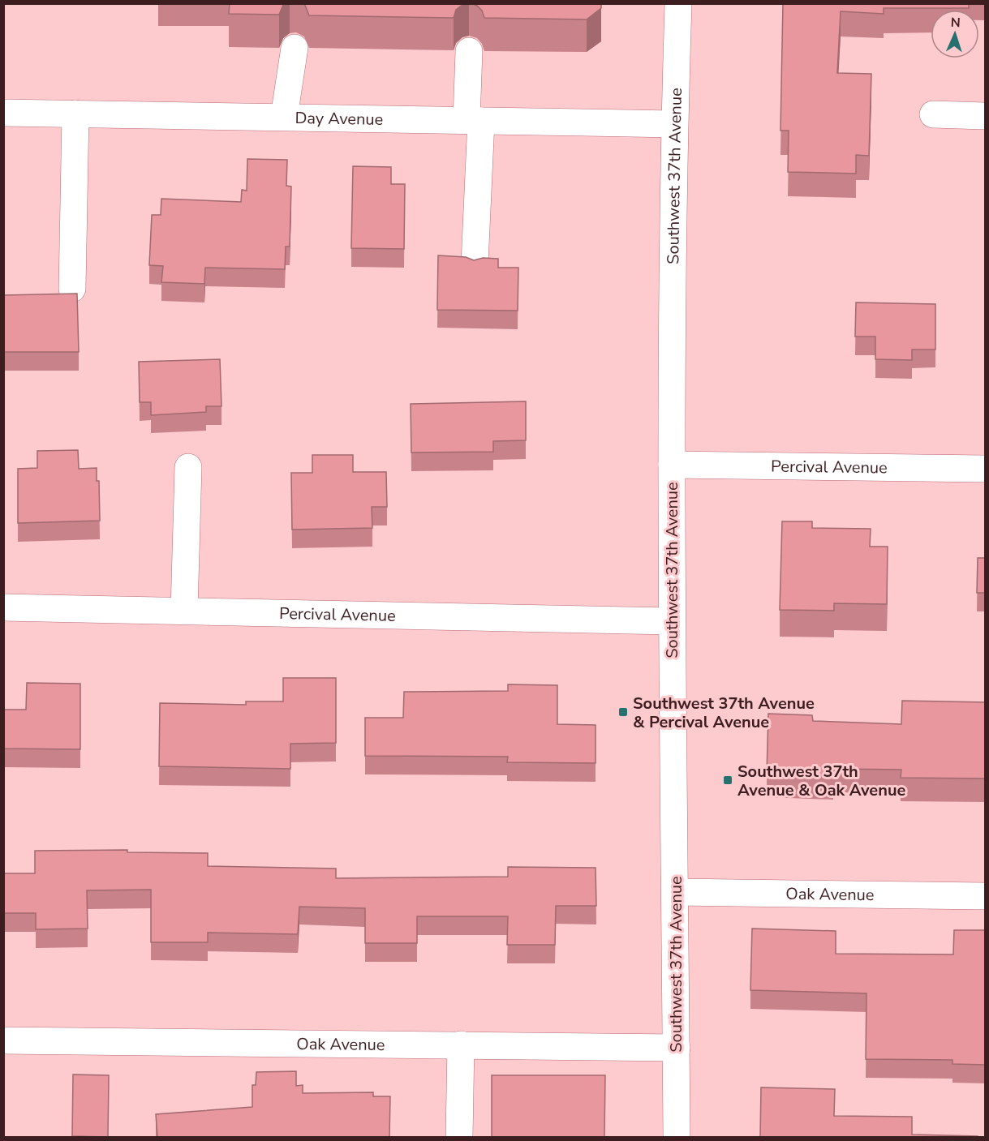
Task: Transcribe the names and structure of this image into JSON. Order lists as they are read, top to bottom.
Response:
{
  "streets": {
    "street": [
      "Day Avenue",
      "Southwest 37th Avenue",
      "Percival Avenue",
      "Oak Avenue"
    ]
  },
  "crossings": [
    ["Day Avenue", "Southwest 37th Avenue"],
    ["Southwest 37th Avenue", "Percival Avenue"],
    ["Southwest 37th Avenue", "Oak Avenue"]
  ],
  "places": {
    "transit": ["Southwest 37th Avenue & Percival Avenue", "Southwest 37th Avenue & Oak Avenue"]
  },
  "north": "top"
}
